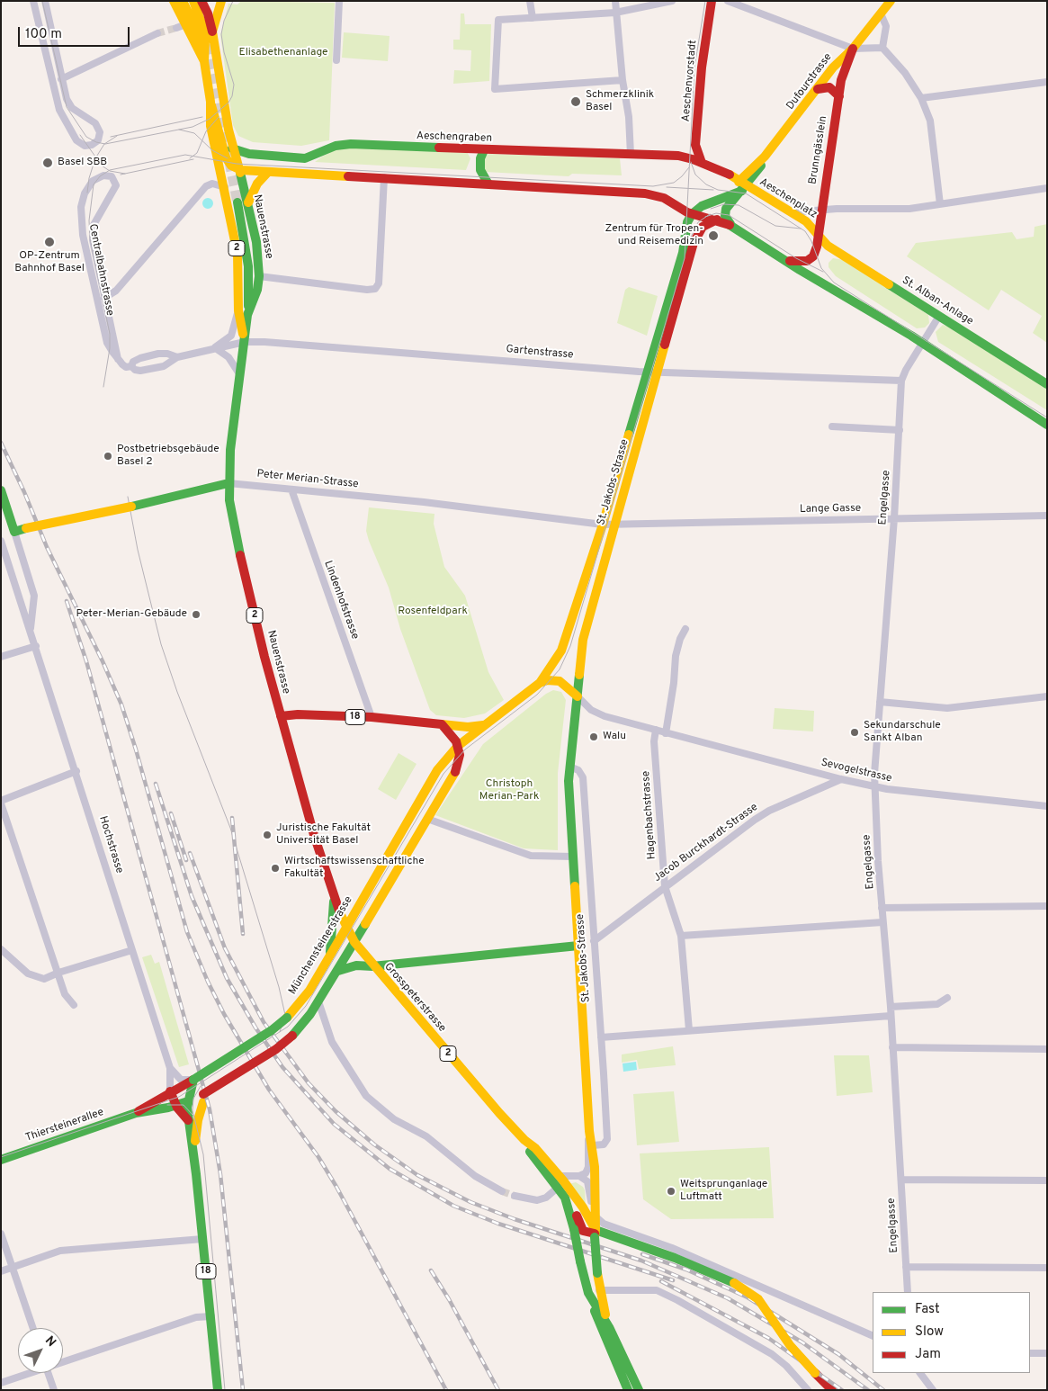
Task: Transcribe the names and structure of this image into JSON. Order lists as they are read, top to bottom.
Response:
{
  "streets": {
    "main road": [
      "Aeschenvorstadt",
      "Dufourstrasse",
      "Aeschengraben",
      "Brunngässlein",
      "Aeschenplatz",
      "Nauenstrasse",
      "2",
      "St. Alban-Anlage",
      "Peter Merian-Strasse",
      "St. Jakobs-Strasse",
      "18",
      "Hochstrasse",
      "Münchensteinerstrasse",
      "Grosspeterstrasse",
      "Thiersteinerallee"
    ],
    "street": [
      "Centralbahnstrasse",
      "Gartenstrasse",
      "Engelgasse",
      "Lange Gasse",
      "Lindenhofstrasse",
      "Sevogelstrasse",
      "Hagenbachstrasse",
      "Jacob Burckhardt-Strasse"
    ]
  },
  "crossings": [
    ["Aeschenvorstadt", "Aeschenplatz"],
    ["Dufourstrasse", "Brunngässlein"],
    ["Dufourstrasse", "Aeschenplatz"],
    ["Aeschengraben", "Aeschenplatz"],
    ["Aeschengraben", "2"],
    ["Brunngässlein", "Aeschenplatz"],
    ["Brunngässlein", "St. Alban-Anlage"],
    ["Aeschenplatz", "St. Alban-Anlage"],
    ["Aeschenplatz", "St. Jakobs-Strasse"],
    ["Nauenstrasse", "2"],
    ["Nauenstrasse", "Gartenstrasse"],
    ["Nauenstrasse", "Peter Merian-Strasse"],
    ["Nauenstrasse", "18"],
    ["Nauenstrasse", "Münchensteinerstrasse"],
    ["Nauenstrasse", "Grosspeterstrasse"],
    ["St. Alban-Anlage", "Engelgasse"],
    ["Gartenstrasse", "St. Jakobs-Strasse"],
    ["Gartenstrasse", "Engelgasse"],
    ["Peter Merian-Strasse", "St. Jakobs-Strasse"],
    ["Peter Merian-Strasse", "Lange Gasse"],
    ["Peter Merian-Strasse", "Lindenhofstrasse"],
    ["Peter Merian-Strasse", "Hochstrasse"],
    ["St. Jakobs-Strasse", "Lange Gasse"],
    ["St. Jakobs-Strasse", "Sevogelstrasse"],
    ["St. Jakobs-Strasse", "Jacob Burckhardt-Strasse"],
    ["St. Jakobs-Strasse", "Münchensteinerstrasse"],
    ["St. Jakobs-Strasse", "Grosspeterstrasse"],
    ["Engelgasse", "Lange Gasse"],
    ["Engelgasse", "Sevogelstrasse"],
    ["Lindenhofstrasse", "18"],
    ["18", "Münchensteinerstrasse"],
    ["18", "Thiersteinerallee"],
    ["Sevogelstrasse", "Hagenbachstrasse"],
    ["Sevogelstrasse", "Jacob Burckhardt-Strasse"],
    ["Hagenbachstrasse", "Jacob Burckhardt-Strasse"],
    ["Hochstrasse", "Thiersteinerallee"],
    ["Münchensteinerstrasse", "Grosspeterstrasse"],
    ["Münchensteinerstrasse", "Thiersteinerallee"]
  ],
  "parks": ["Elisabethenanlage", "Rosenfeldpark", "Christoph Merian-Park"],
  "places": [
    "Schmerzklinik Basel",
    "Basel SBB",
    "Zentrum für Tropen- und Reisemedizin",
    "OP-Zentrum Bahnhof Basel",
    "Postbetriebsgebäude Basel 2",
    "Peter-Merian-Gebäude",
    "Sekundarschule Sankt Alban",
    "Walu",
    "Juristische Fakultät Universität Basel",
    "Wirtschaftswissenschaftliche Fakultät",
    "Weitsprunganlage Luftmatt"
  ],
  "legend": ["Fast", "Slow", "Jam"],
  "scale_bar": "100 m",
  "north": "top right"
}
